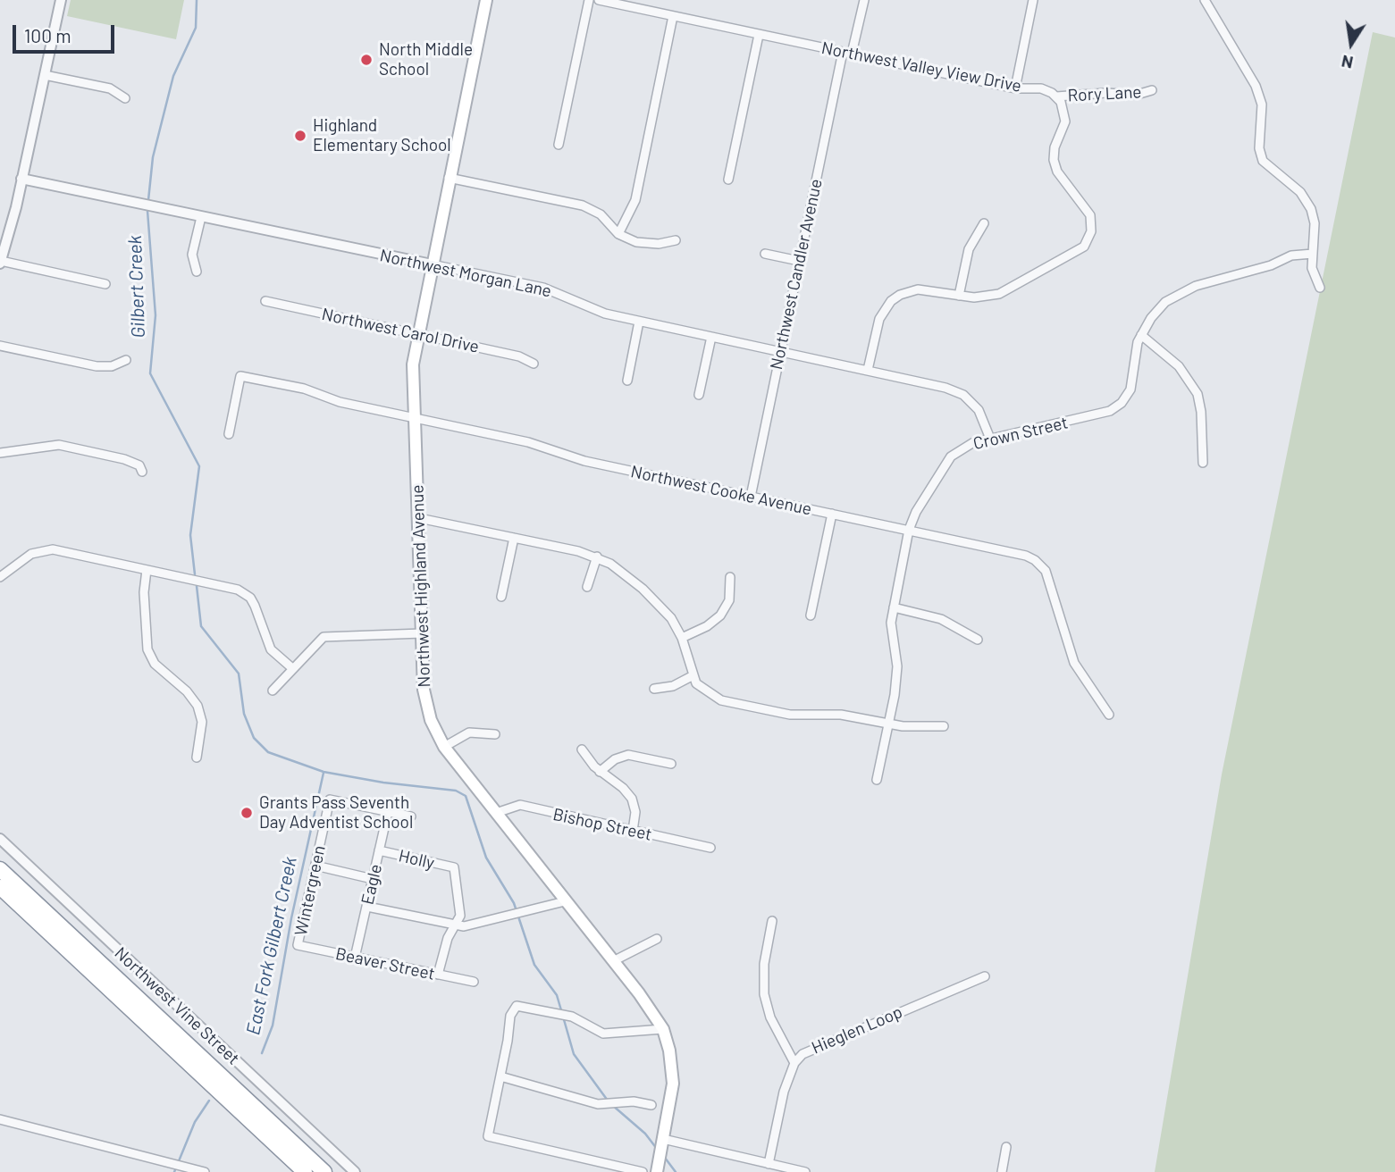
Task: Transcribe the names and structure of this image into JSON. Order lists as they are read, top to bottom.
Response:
{
  "streets": {
    "main road": ["Northwest Highland Avenue"],
    "street": [
      "Northwest Valley View Drive",
      "Rory Lane",
      "Northwest Morgan Lane",
      "Northwest Candler Avenue",
      "Northwest Carol Drive",
      "Crown Street",
      "Northwest Cooke Avenue",
      "Bishop Street",
      "Holly",
      "Eagle",
      "Wintergreen",
      "Beaver Street",
      "Northwest Vine Street",
      "Hieglen Loop"
    ]
  },
  "crossings": [
    ["Northwest Valley View Drive", "Rory Lane"],
    ["Northwest Valley View Drive", "Northwest Candler Avenue"],
    ["Northwest Morgan Lane", "Northwest Candler Avenue"],
    ["Northwest Morgan Lane", "Crown Street"],
    ["Northwest Morgan Lane", "Northwest Highland Avenue"],
    ["Northwest Candler Avenue", "Northwest Cooke Avenue"],
    ["Northwest Carol Drive", "Northwest Highland Avenue"],
    ["Crown Street", "Northwest Cooke Avenue"],
    ["Northwest Cooke Avenue", "Northwest Highland Avenue"],
    ["Northwest Highland Avenue", "Bishop Street"],
    ["Holly", "Eagle"],
    ["Eagle", "Wintergreen"],
    ["Eagle", "Beaver Street"],
    ["Wintergreen", "Beaver Street"]
  ],
  "water": ["Gilbert Creek", "East Fork Gilbert Creek"],
  "places": ["North Middle School", "Highland Elementary School", "Grants Pass Seventh Day Adventist School"],
  "scale_bar": "100 m",
  "north": "bottom"
}
